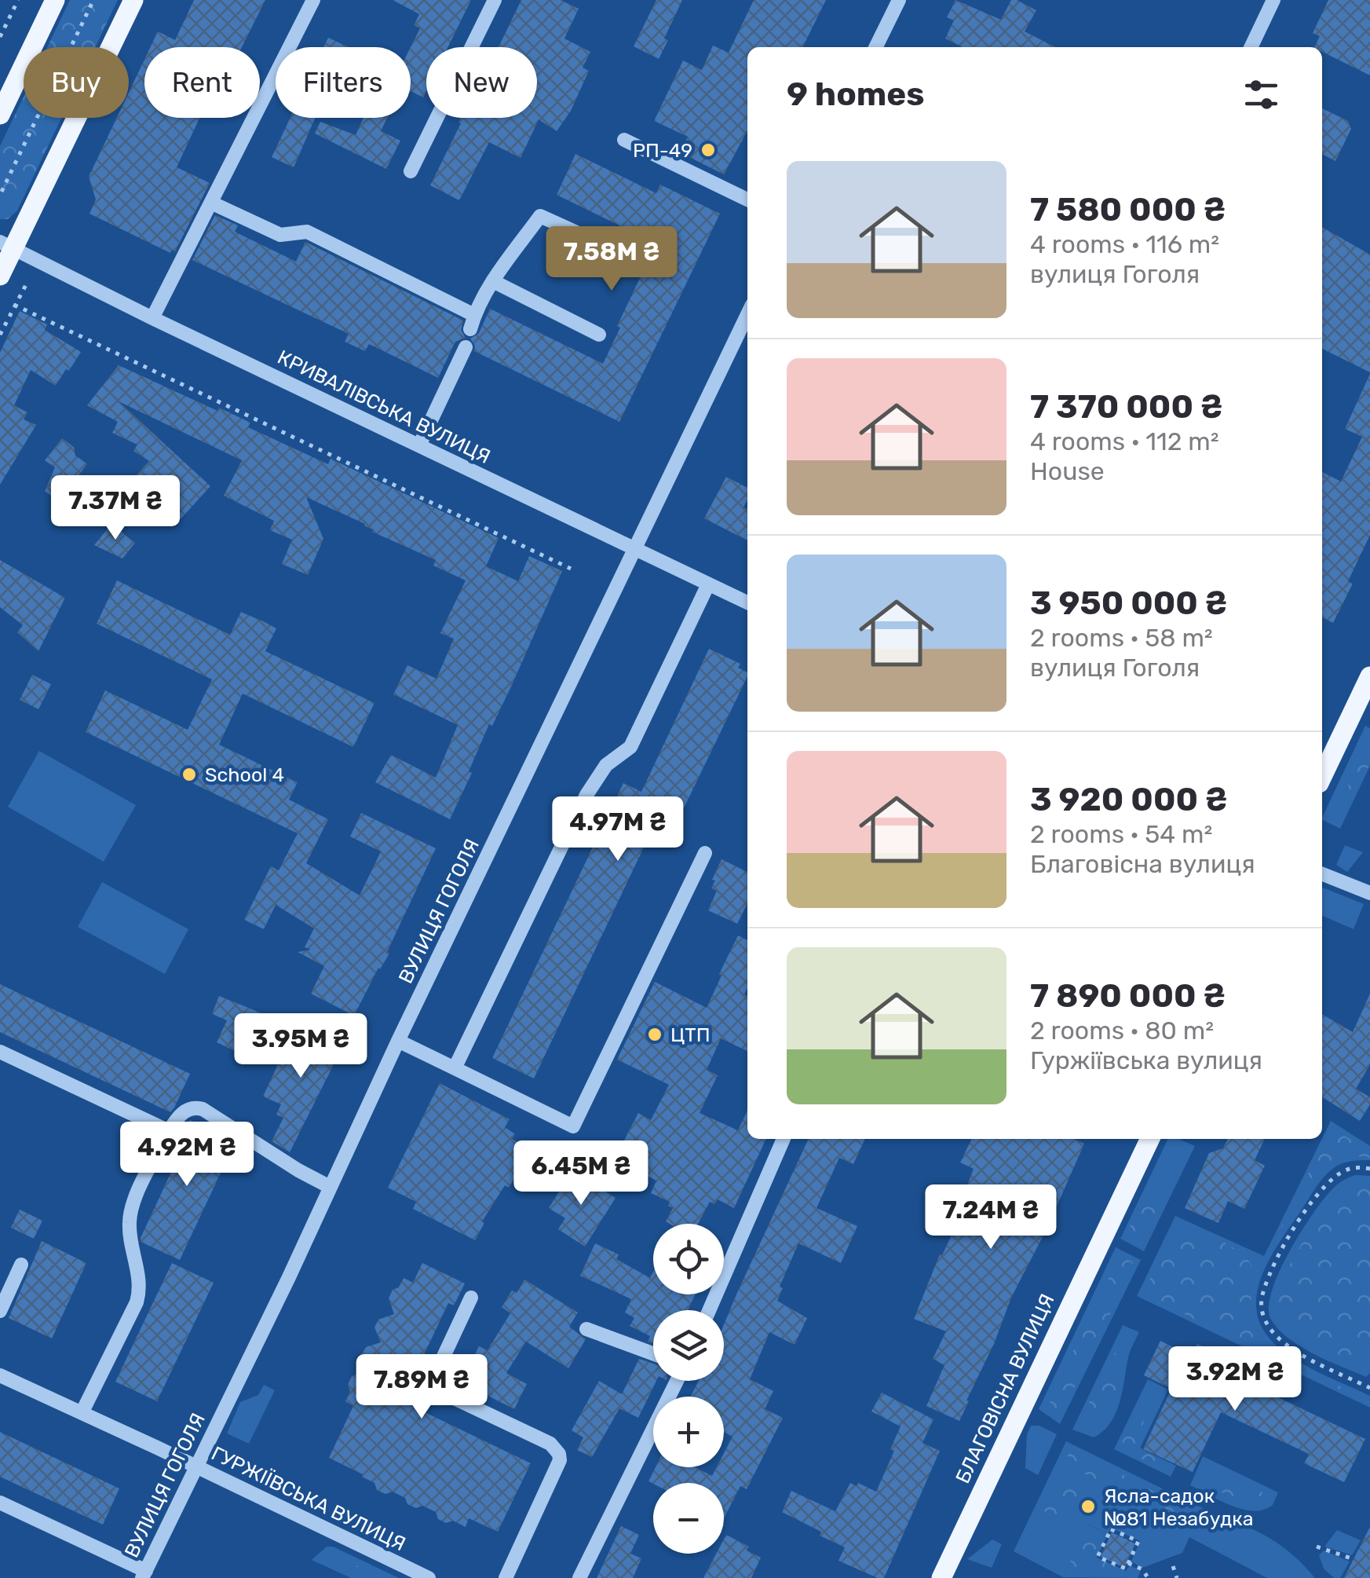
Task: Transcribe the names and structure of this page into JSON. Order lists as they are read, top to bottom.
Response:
{
  "streets": {
    "main road": ["БЛАГОВІСНА ВУЛИЦЯ"],
    "street": ["КРИВАЛІВСЬКА ВУЛИЦЯ", "ВУЛИЦЯ ГОГОЛЯ", "ГУРЖІЇВСЬКА ВУЛИЦЯ"]
  },
  "crossings": [
    ["КРИВАЛІВСЬКА ВУЛИЦЯ", "ВУЛИЦЯ ГОГОЛЯ"],
    ["ВУЛИЦЯ ГОГОЛЯ", "ГУРЖІЇВСЬКА ВУЛИЦЯ"]
  ],
  "places": [
    "РП-49",
    "School 4",
    "ЦТП",
    "Ясла-садок №81 Незабудка"
  ],
  "page": {
    "chip": [
      "Buy",
      "Rent",
      "Filters",
      "New"
    ],
    "heading": "9 homes",
    "list": [
      {
        "name": "7 580 000 ₴",
        "note": "4 rooms · 116 m² · вулиця Гоголя"
      },
      {
        "name": "7 370 000 ₴",
        "note": "4 rooms · 112 m² · House"
      },
      {
        "name": "3 950 000 ₴",
        "note": "2 rooms · 58 m² · вулиця Гоголя"
      },
      {
        "name": "3 920 000 ₴",
        "note": "2 rooms · 54 m² · Благовісна вулиця"
      },
      {
        "name": "7 890 000 ₴",
        "note": "2 rooms · 80 m² · Гуржіївська вулиця"
      }
    ],
    "price": [
      "7.58M ₴",
      "7.37M ₴",
      "4.97M ₴",
      "3.95M ₴",
      "4.92M ₴",
      "6.45M ₴",
      "7.24M ₴",
      "3.92M ₴",
      "7.89M ₴"
    ],
    "map_buttons": ["+", "−"]
  }
}
